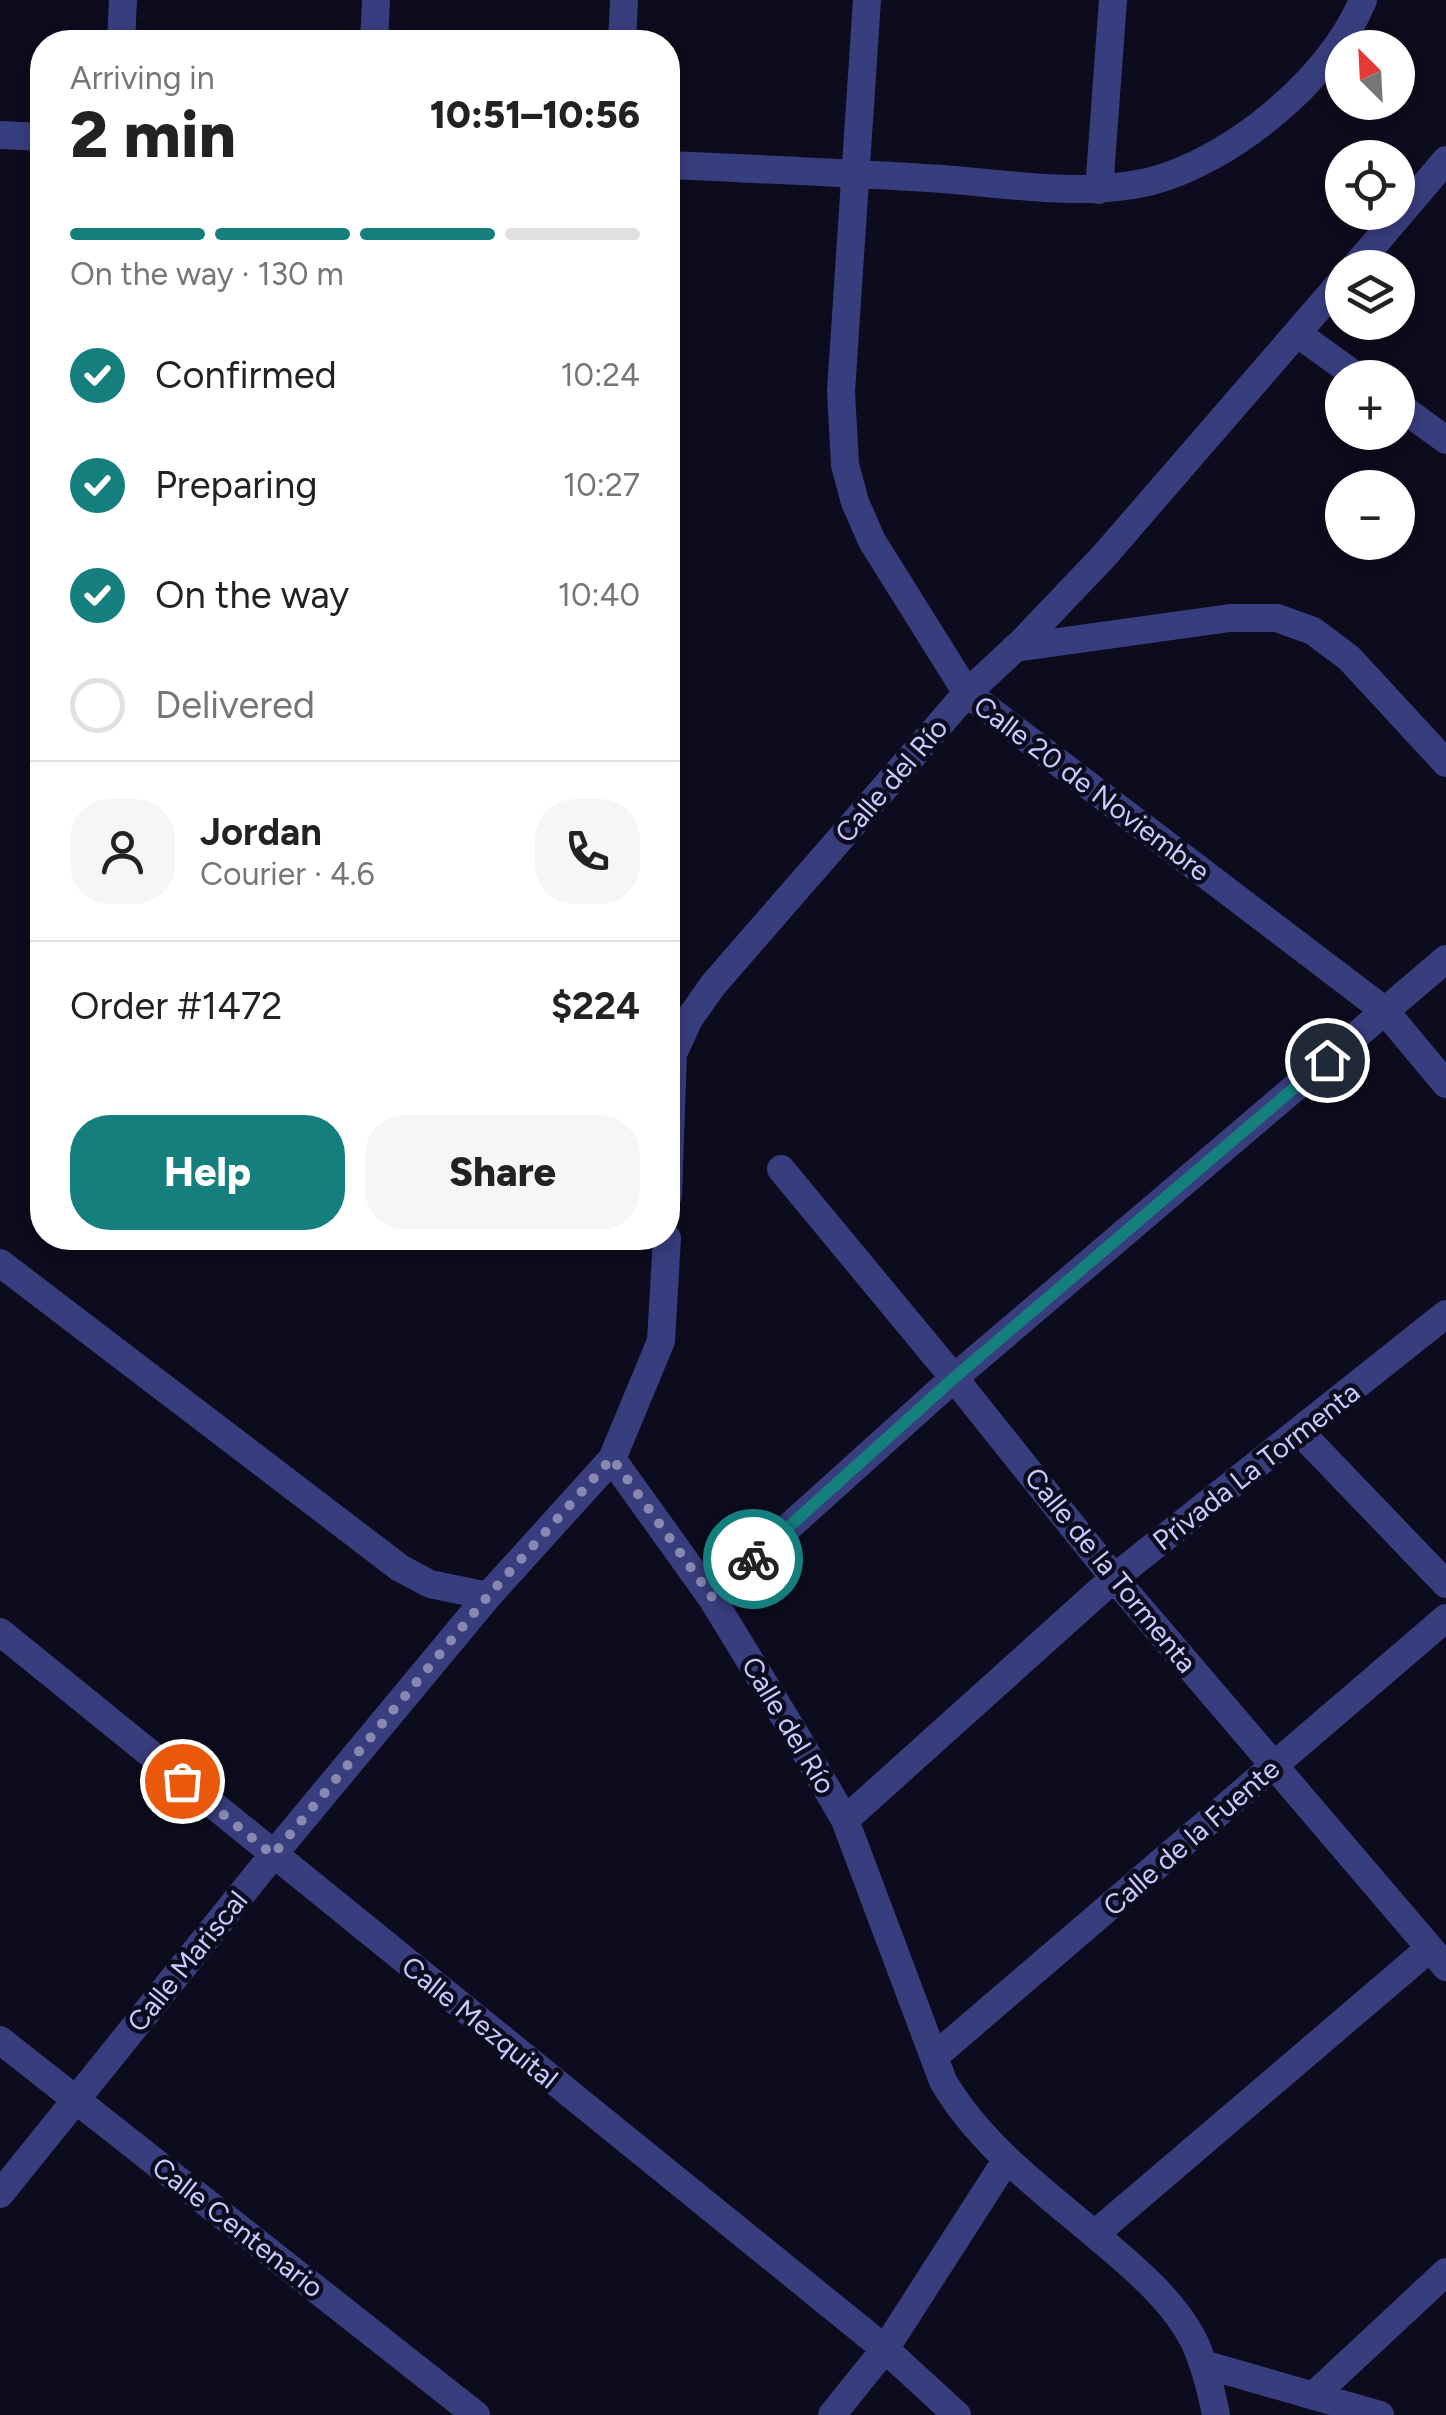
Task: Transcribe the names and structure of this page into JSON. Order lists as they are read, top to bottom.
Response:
{
  "streets": {
    "street": [
      "Calle del Río",
      "Calle 20 de Noviembre",
      "Privada La Tormenta",
      "Calle de la Tormenta",
      "Calle de la Fuente",
      "Calle Mariscal",
      "Calle Mezquital",
      "Calle Centenario"
    ]
  },
  "crossings": [
    ["Calle del Río", "Calle 20 de Noviembre"],
    ["Calle del Río", "Privada La Tormenta"],
    ["Calle del Río", "Calle de la Fuente"],
    ["Calle del Río", "Calle Mariscal"],
    ["Privada La Tormenta", "Calle de la Tormenta"],
    ["Calle de la Tormenta", "Calle de la Fuente"],
    ["Calle Mariscal", "Calle Mezquital"],
    ["Calle Mariscal", "Calle Centenario"]
  ],
  "north": "top left",
  "page": {
    "map_buttons": ["+", "−"],
    "heading": ["2 min", "Arriving in", "10:51–10:56"],
    "panel": [
      "Jordan",
      "Courier · 4.6",
      "Order #1472",
      "$224"
    ],
    "bar": "On the way · 130 m",
    "list": [
      ["Confirmed", "10:24"],
      ["Preparing", "10:27"],
      ["On the way", "10:40"],
      "Delivered"
    ],
    "buttons": ["Help", "Share"]
  }
}
